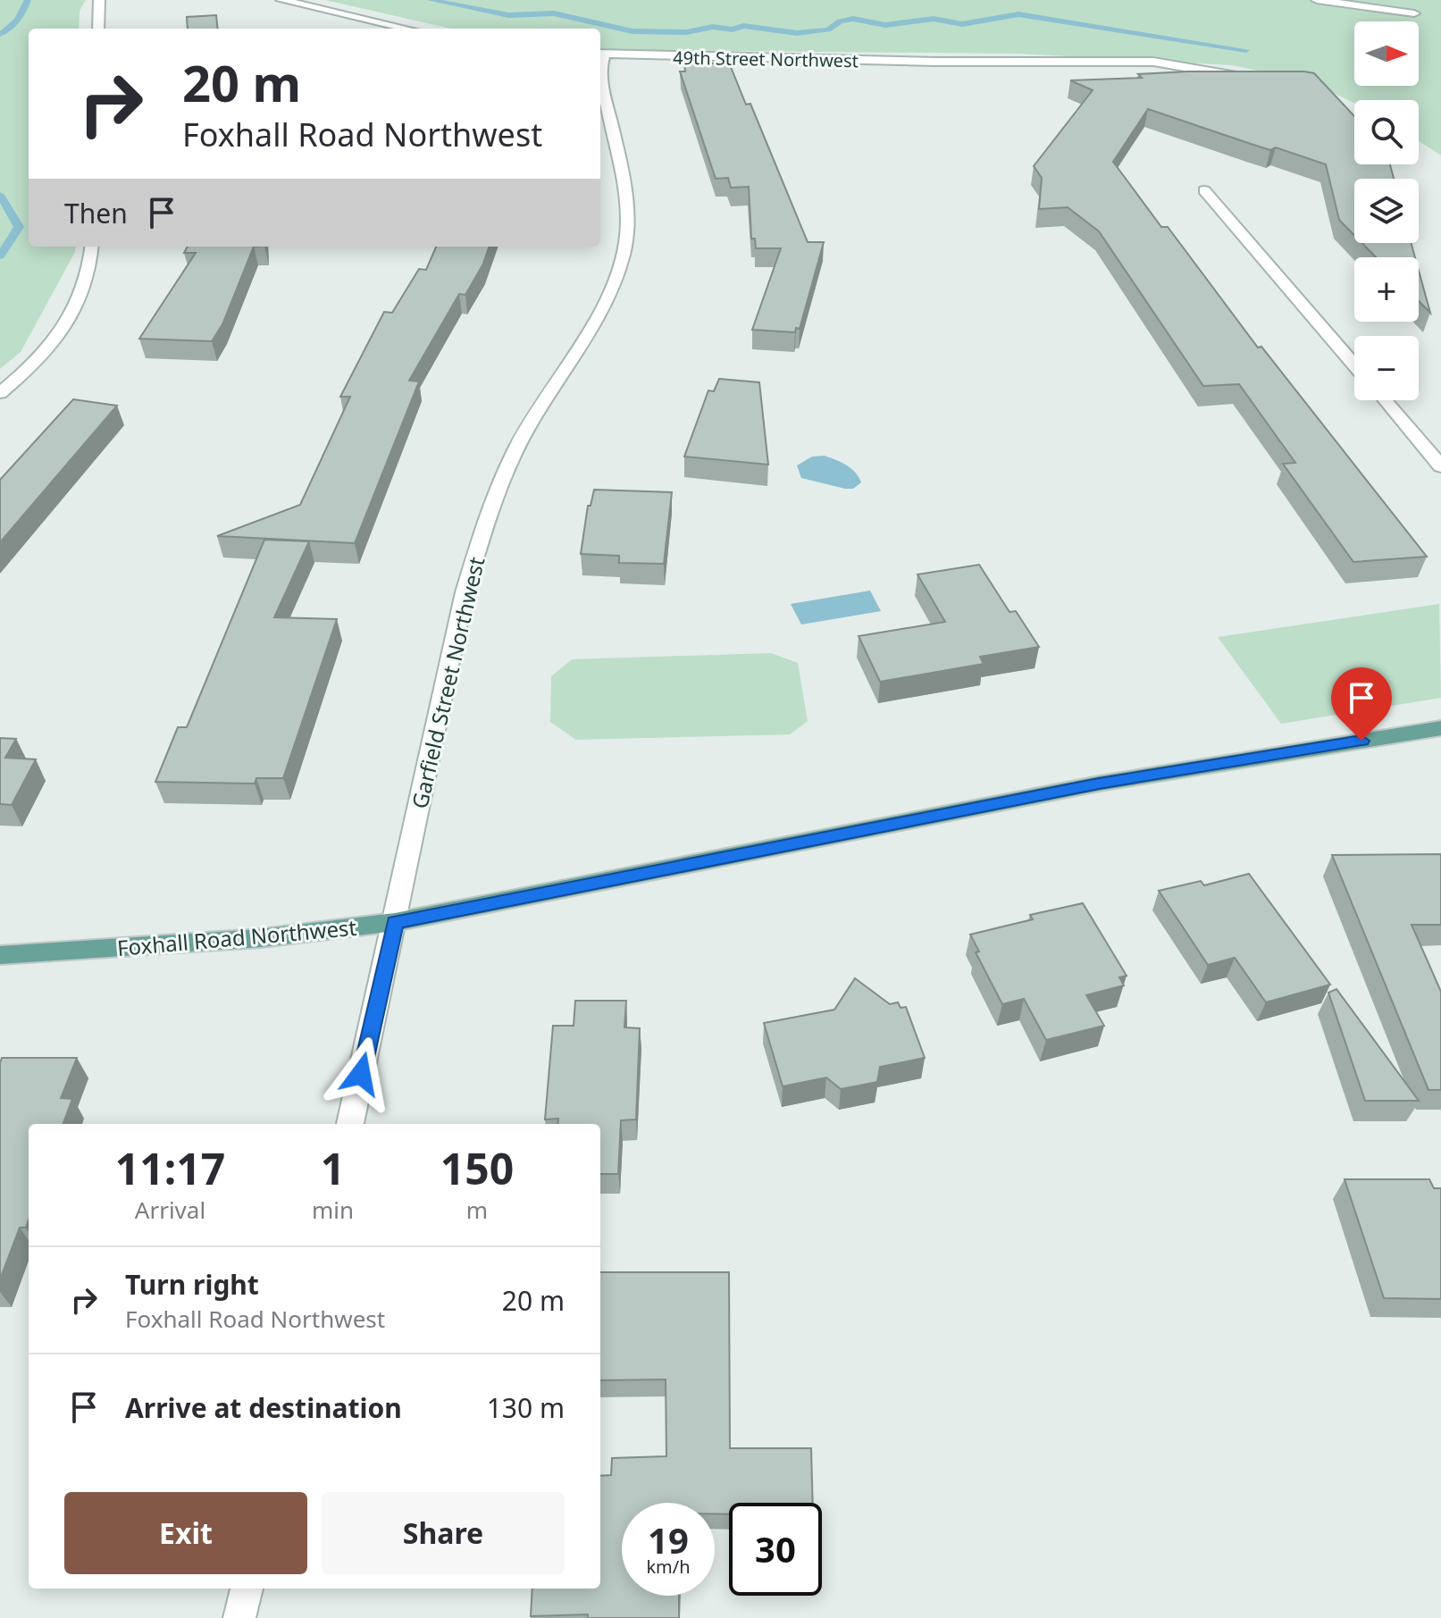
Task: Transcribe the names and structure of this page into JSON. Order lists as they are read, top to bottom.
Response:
{
  "streets": {
    "main road": ["Foxhall Road Northwest"],
    "street": ["49th Street Northwest", "Garfield Street Northwest"]
  },
  "crossings": [
    ["49th Street Northwest", "Garfield Street Northwest"],
    ["Garfield Street Northwest", "Foxhall Road Northwest"]
  ],
  "north": "right",
  "page": {
    "map_buttons": ["+", "−"],
    "turn": ["20 m", "Foxhall Road Northwest"],
    "then": "Then",
    "eta": [
      "11:17",
      "Arrival",
      "1",
      "min",
      "150",
      "m"
    ],
    "list": [
      {
        "name": "Turn right",
        "note": "Foxhall Road Northwest",
        "value": "20 m"
      },
      {
        "name": "Arrive at destination",
        "value": "130 m"
      }
    ],
    "buttons": ["Exit", "Share"],
    "speed": "19 km/h",
    "limit": "30"
  }
}
